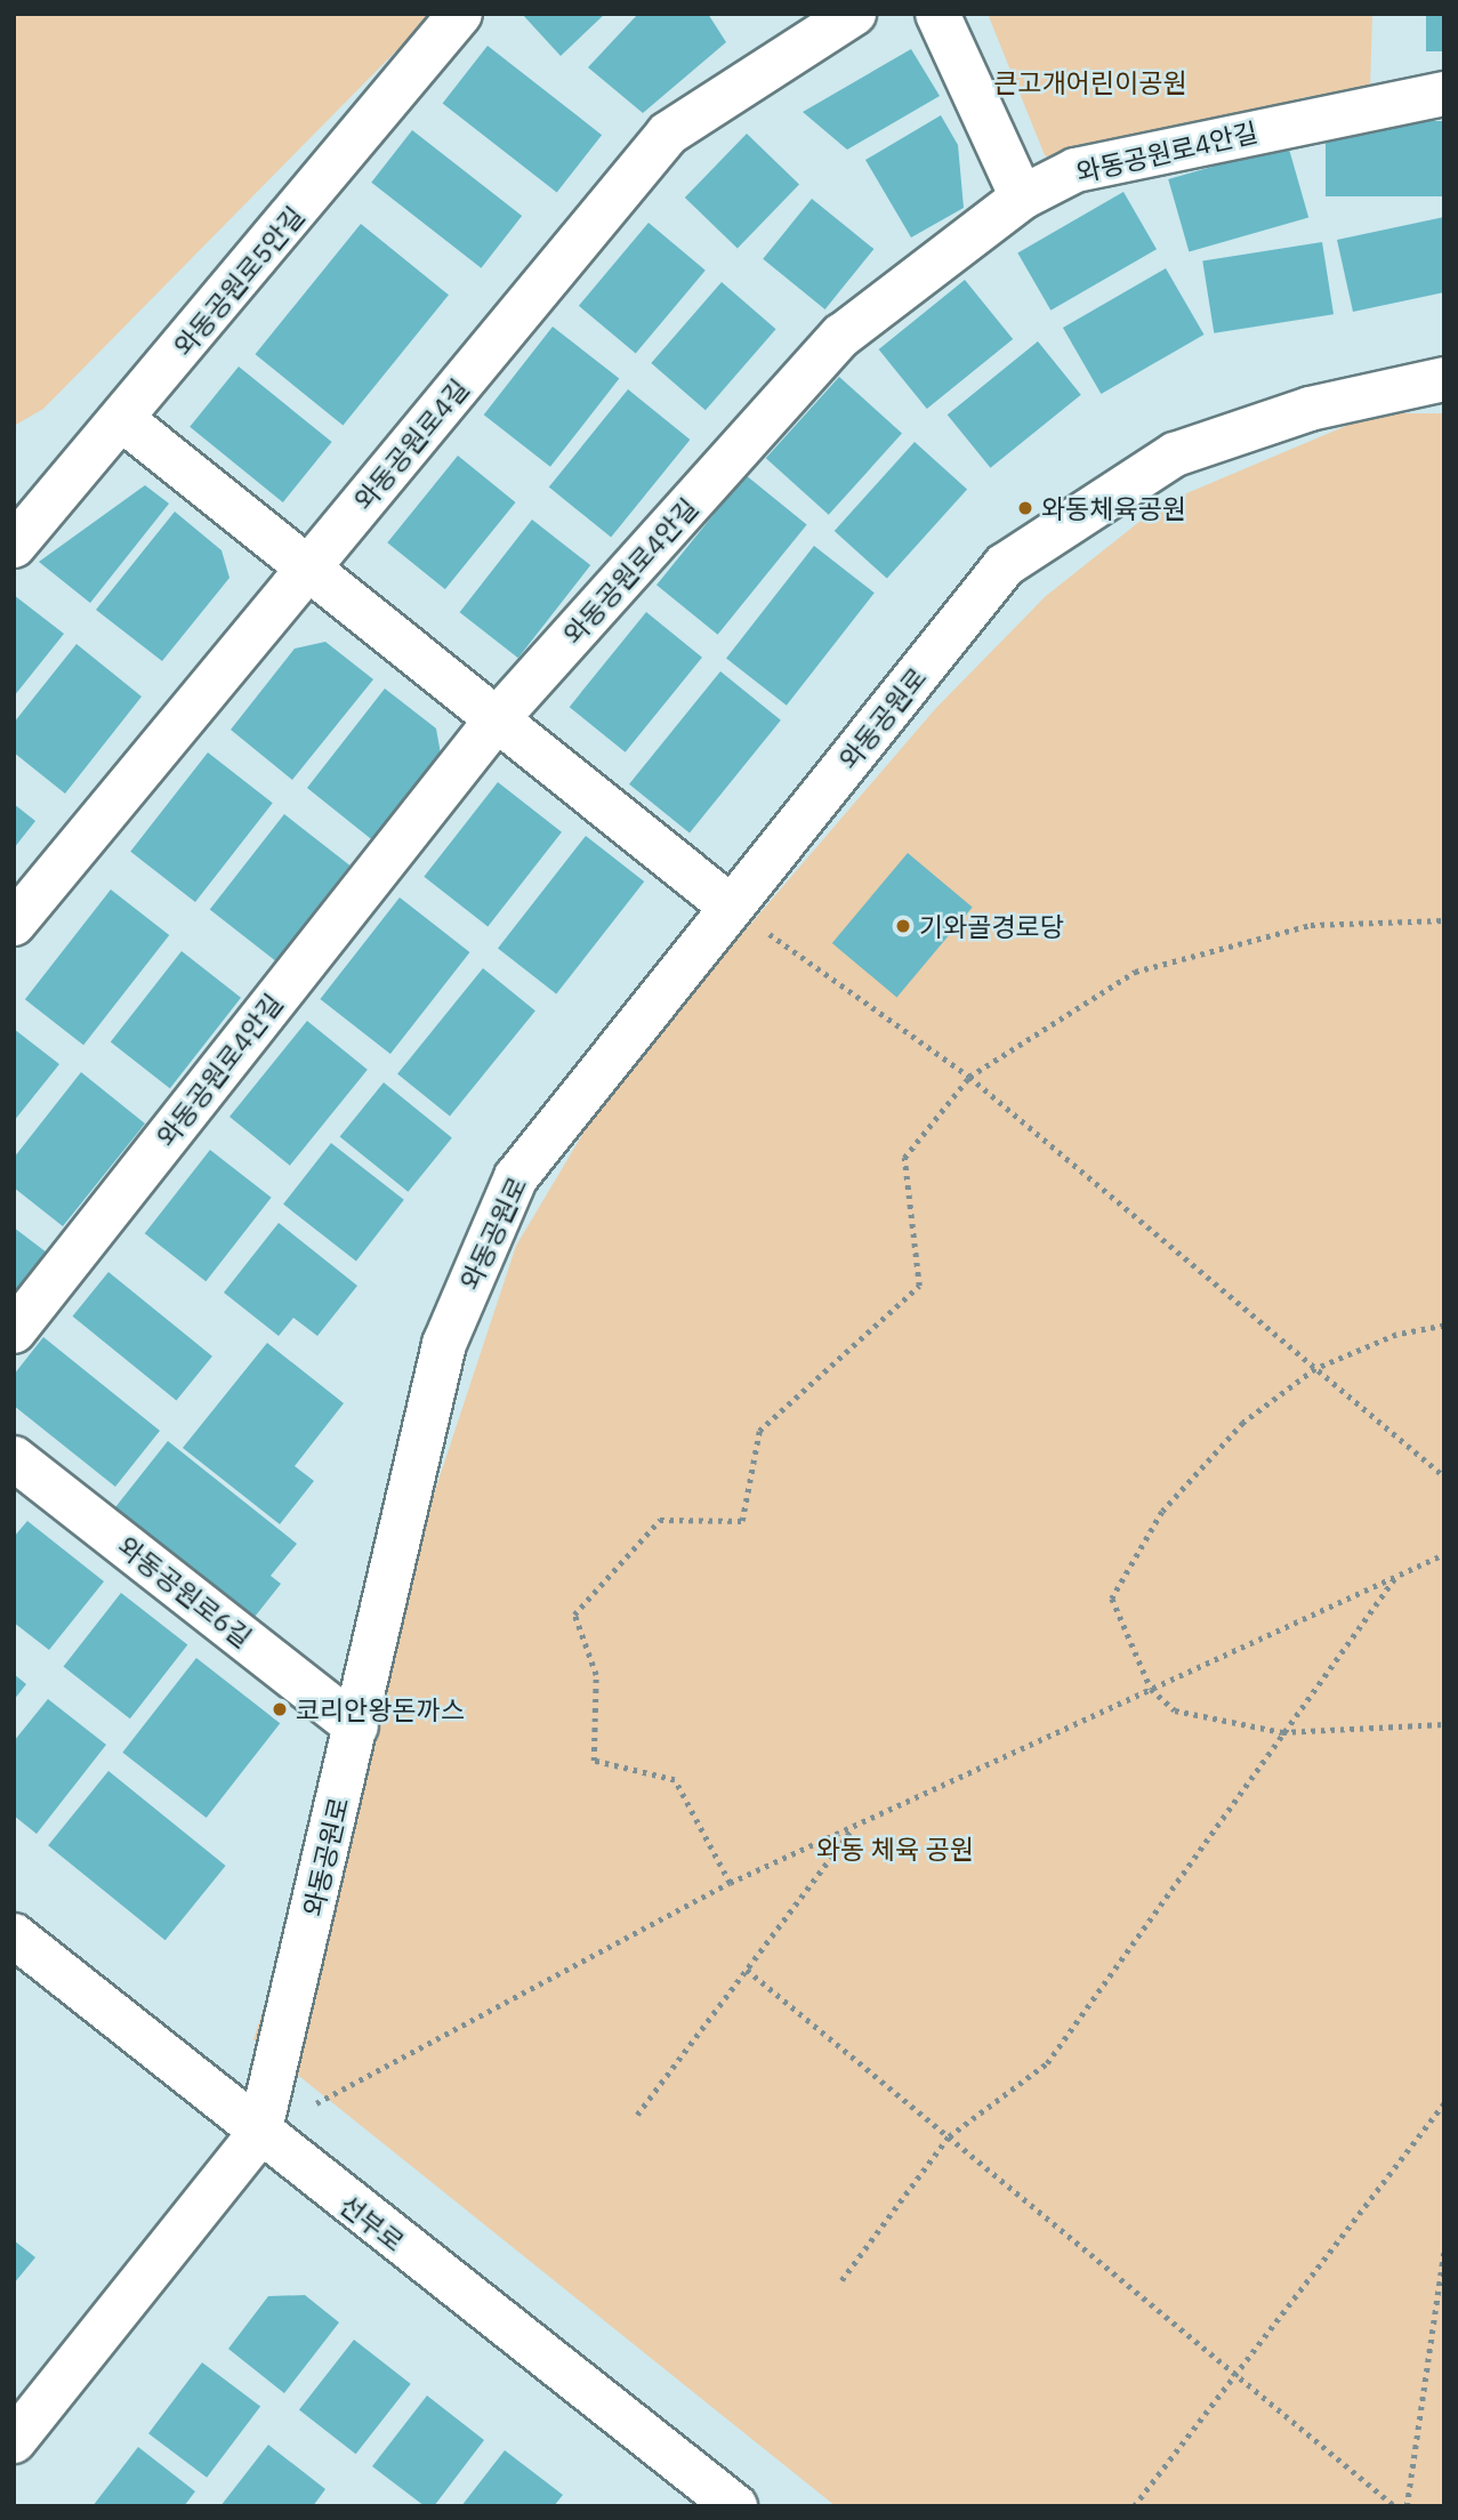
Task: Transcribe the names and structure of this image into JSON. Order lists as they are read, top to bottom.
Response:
{
  "streets": {
    "street": [
      "와동공원로4안길",
      "와동공원로5안길",
      "와동공원로4길",
      "와동공원로",
      "와동공원로6길",
      "선부로"
    ]
  },
  "crossings": [
    ["와동공원로", "와동공원로6길"],
    ["와동공원로", "선부로"]
  ],
  "parks": ["큰고개어린이공원", "와동 체육 공원"],
  "places": ["와동체육공원", "기와골경로당", "코리안왕돈까스"]
}
